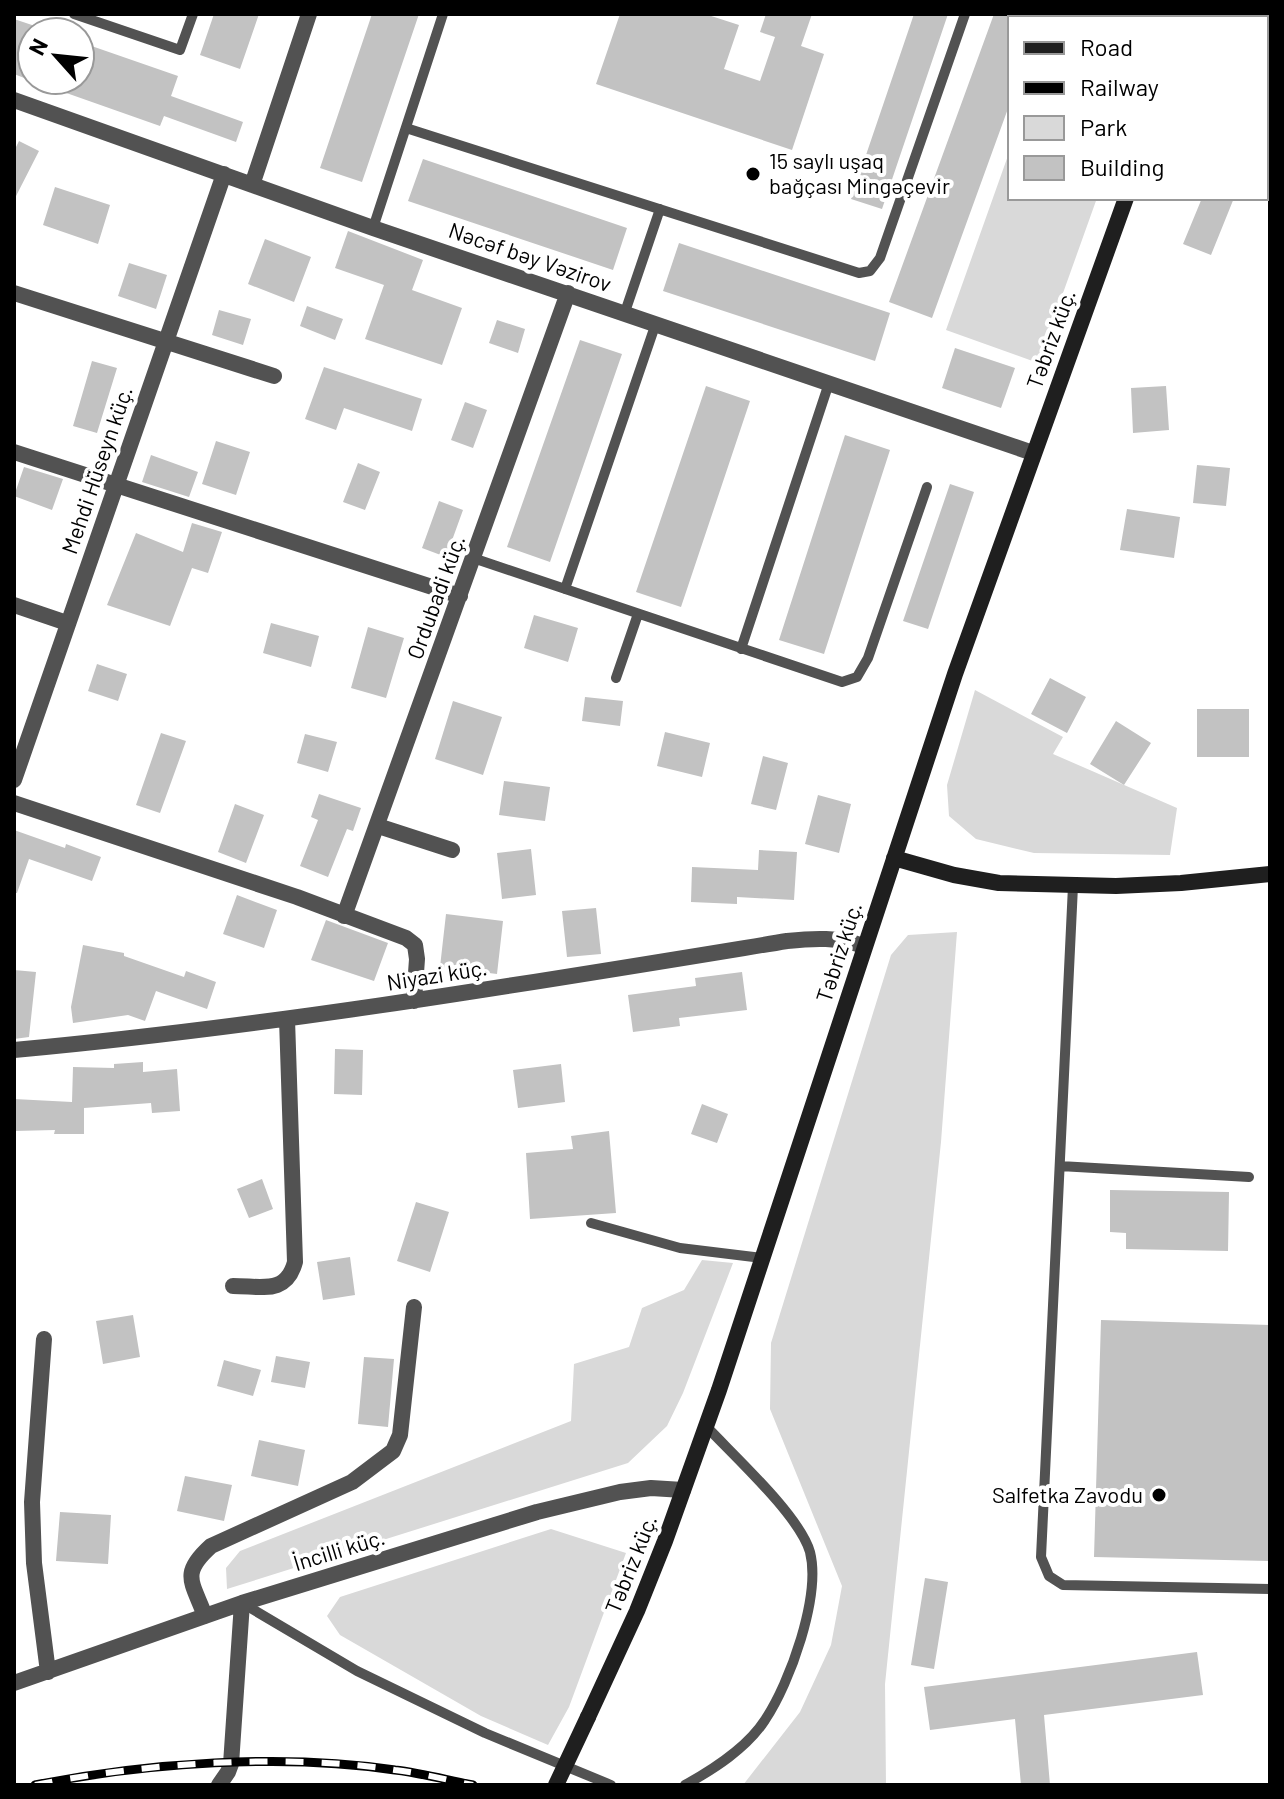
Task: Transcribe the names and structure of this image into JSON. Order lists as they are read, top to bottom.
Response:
{
  "streets": {
    "main road": ["Təbriz küç."],
    "street": [
      "Nəcəf bəy Vəzirov",
      "Mehdi Hüseyn küç.",
      "Ordubadi küç.",
      "Niyazi küç.",
      "İncilli küç."
    ]
  },
  "crossings": [
    ["Nəcəf bəy Vəzirov", "Təbriz küç."],
    ["Nəcəf bəy Vəzirov", "Mehdi Hüseyn küç."],
    ["Nəcəf bəy Vəzirov", "Ordubadi küç."],
    ["Təbriz küç.", "Niyazi küç."],
    ["Təbriz küç.", "İncilli küç."]
  ],
  "places": ["15 saylı uşaq bağçası Mingəçevir", "Salfetka Zavodu"],
  "legend": [
    "Road",
    "Railway",
    "Park",
    "Building"
  ],
  "north": "top left"
}
